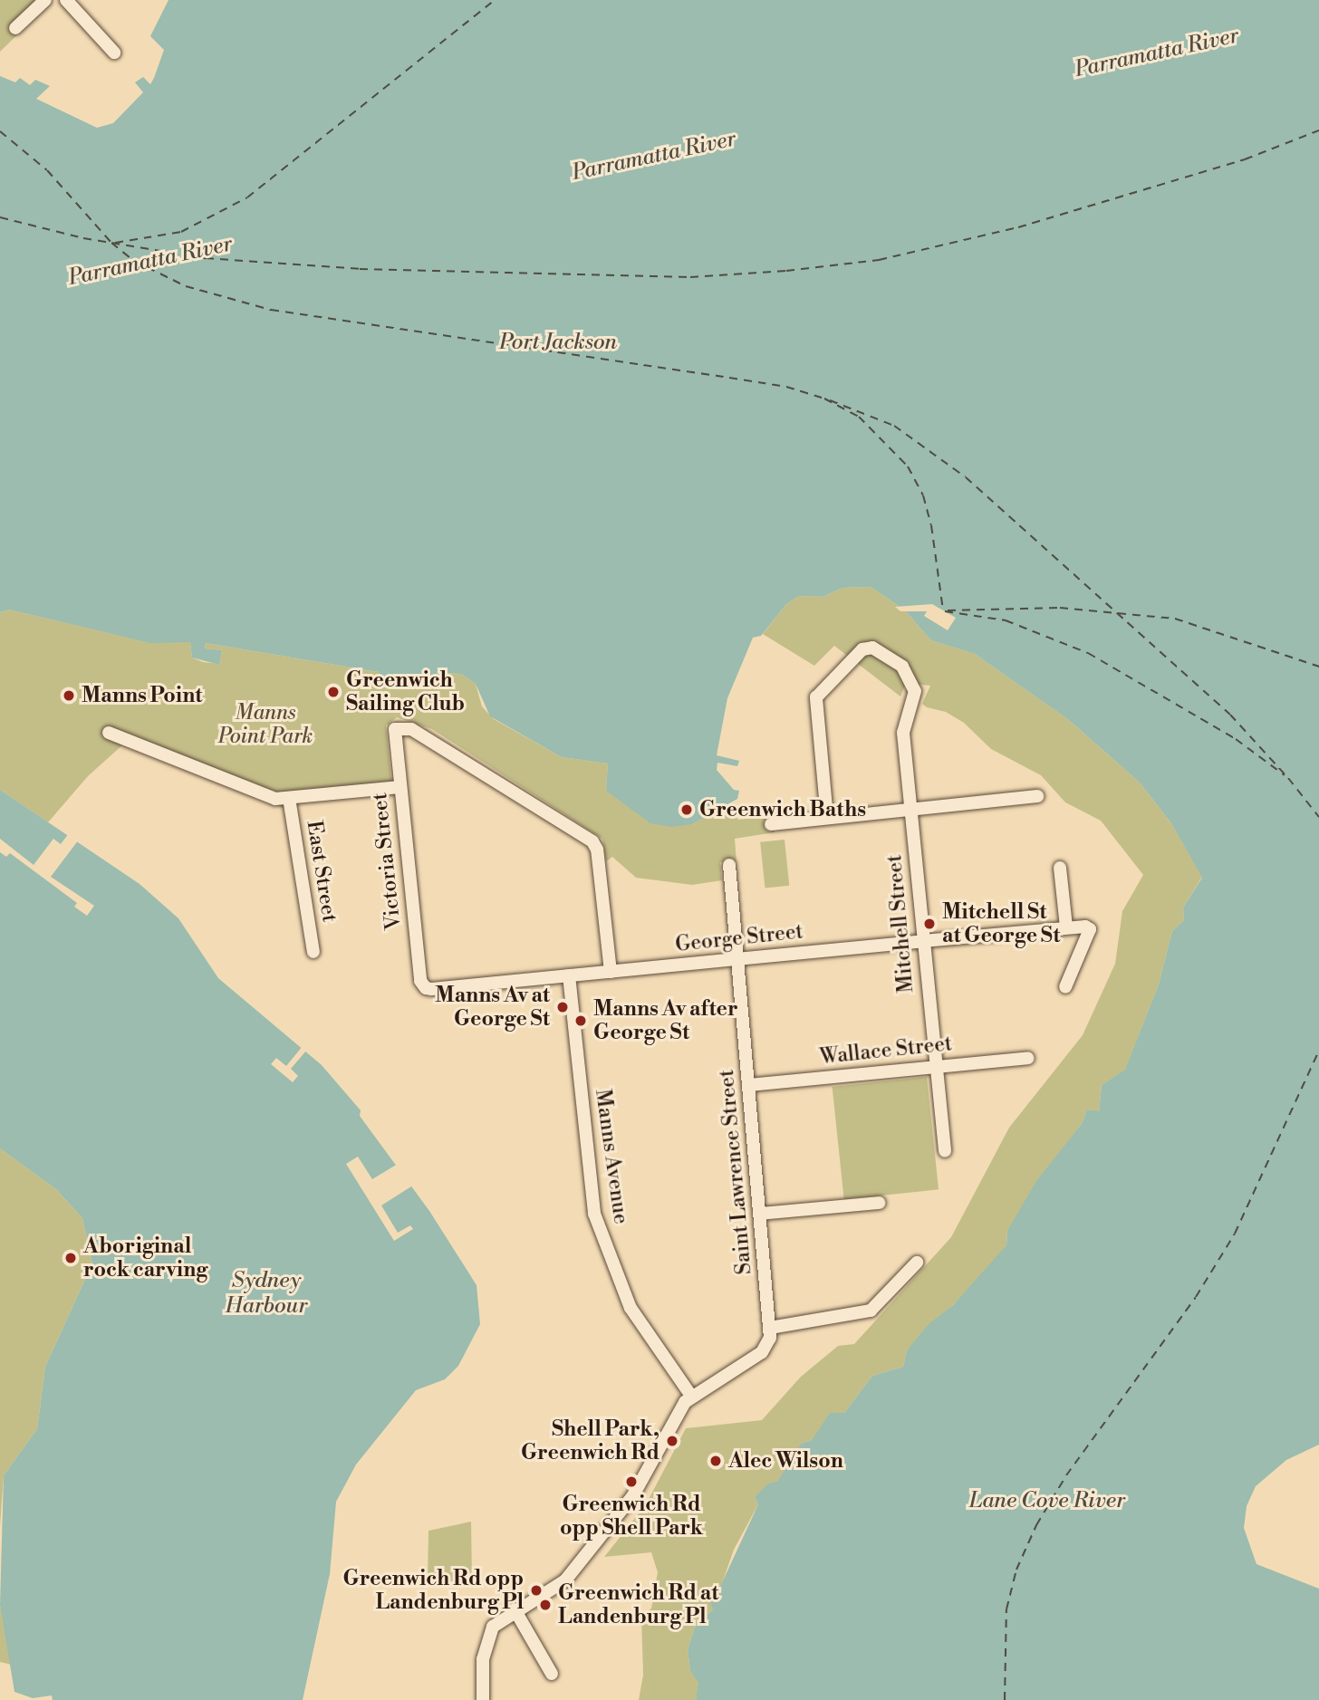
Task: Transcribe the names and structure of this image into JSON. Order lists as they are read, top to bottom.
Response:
{
  "streets": {
    "street": [
      "Victoria Street",
      "East Street",
      "Mitchell Street",
      "George Street",
      "Wallace Street",
      "Manns Avenue",
      "Saint Lawrence Street"
    ]
  },
  "crossings": [
    ["Victoria Street", "George Street"],
    ["Mitchell Street", "George Street"],
    ["Mitchell Street", "Wallace Street"],
    ["George Street", "Manns Avenue"],
    ["George Street", "Saint Lawrence Street"],
    ["Wallace Street", "Saint Lawrence Street"]
  ],
  "water": [
    "Parramatta River",
    "Port Jackson",
    "Sydney Harbour",
    "Lane Cove River"
  ],
  "parks": ["Manns Point Park"],
  "places": [
    "Greenwich Sailing Club",
    "Manns Point",
    "Greenwich Baths",
    "Mitchell St at George St",
    "Manns Av at George St",
    "Manns Av after George St",
    "Aboriginal rock carving",
    "Shell Park, Greenwich Rd",
    "Alec Wilson",
    "Greenwich Rd opp Shell Park",
    "Greenwich Rd opp Landenburg Pl",
    "Greenwich Rd at Landenburg Pl"
  ]
}
